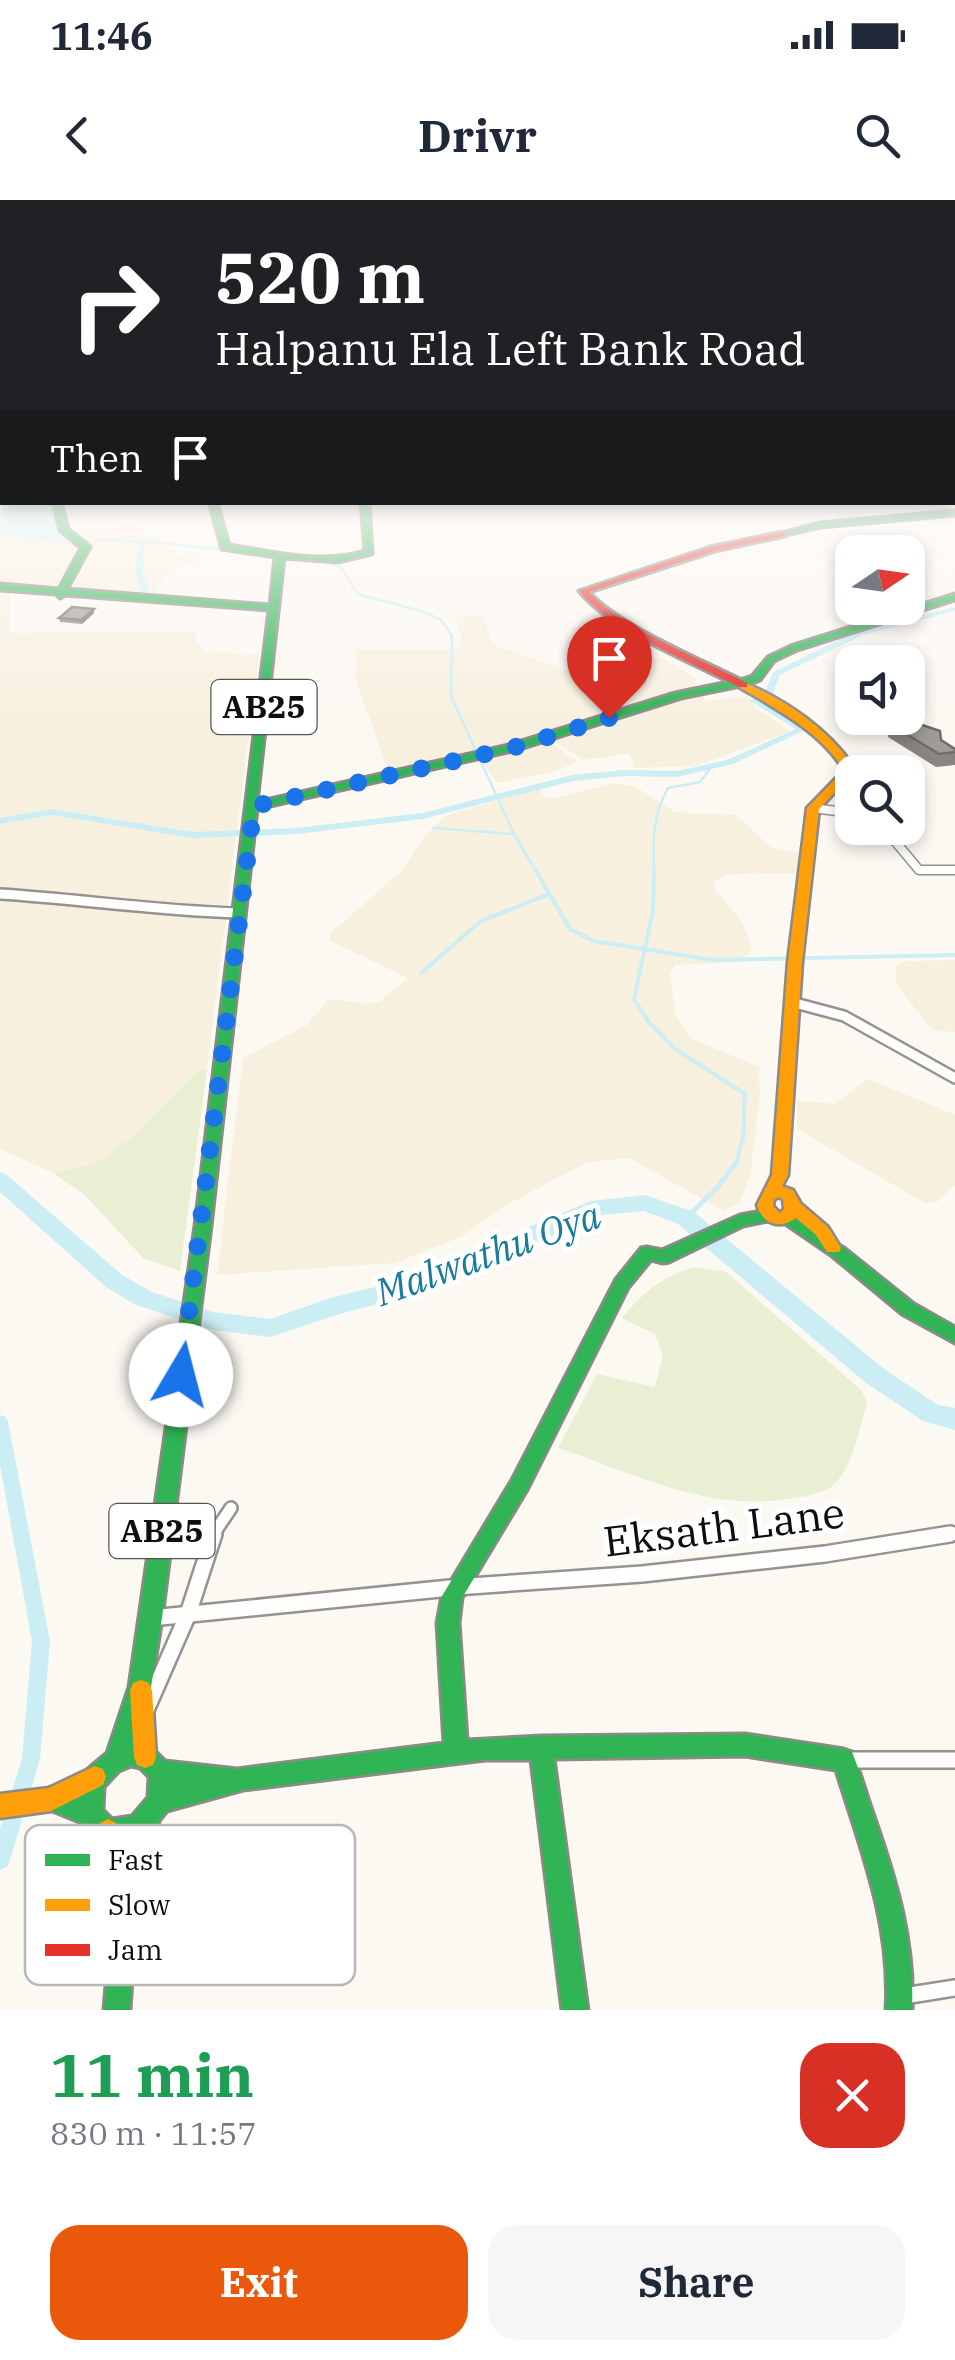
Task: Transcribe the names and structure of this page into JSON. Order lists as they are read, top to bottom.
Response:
{
  "streets": {
    "main road": ["AB25"],
    "street": ["Eksath Lane"]
  },
  "crossings": [
    ["AB25", "Eksath Lane"]
  ],
  "water": ["Malwathu Oya"],
  "legend": ["Fast", "Slow", "Jam"],
  "north": "right",
  "page": {
    "status": "11:46",
    "header": "Drivr",
    "turn": ["520 m", "Halpanu Ela Left Bank Road"],
    "then": "Then",
    "heading": ["11 min", "830 m · 11:57"],
    "buttons": ["Exit", "Share"]
  }
}
